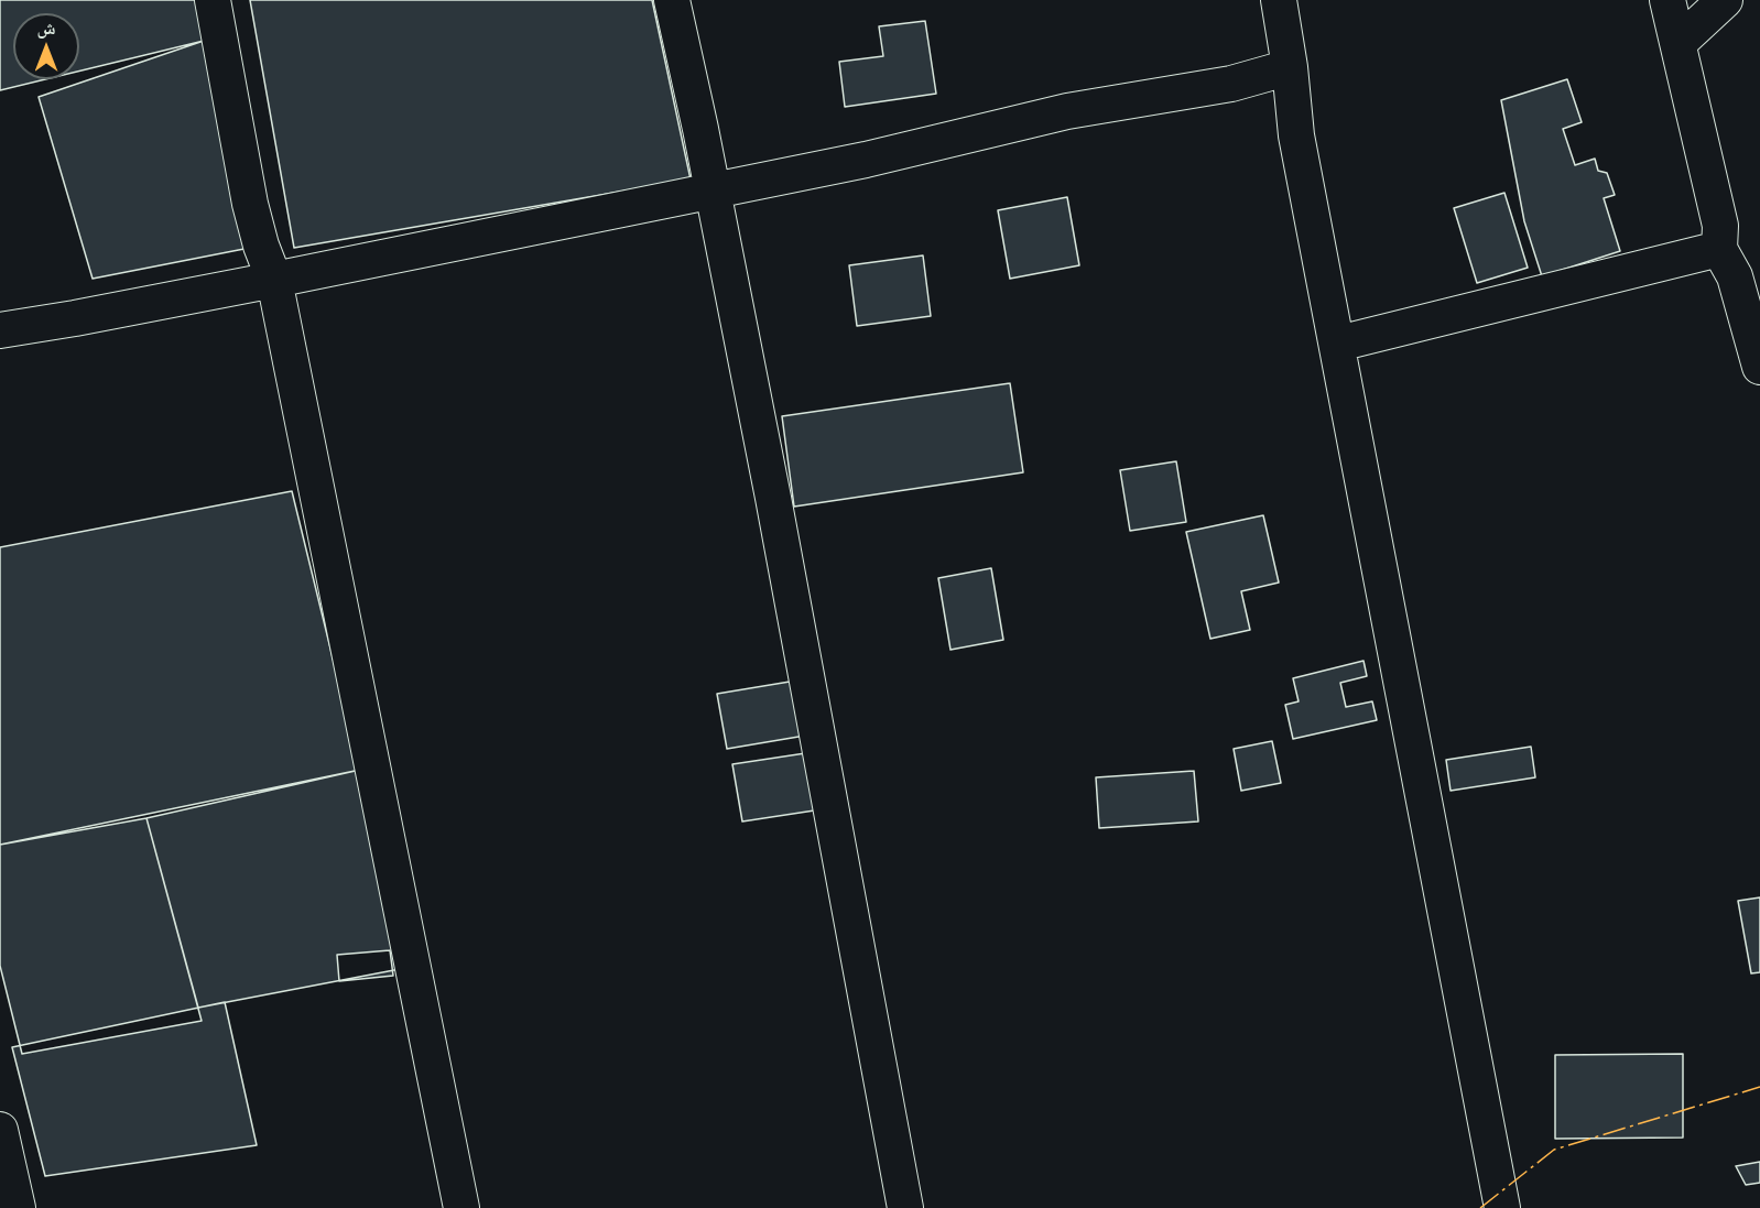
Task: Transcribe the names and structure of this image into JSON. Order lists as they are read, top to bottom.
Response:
{
  "north": "top"
}
